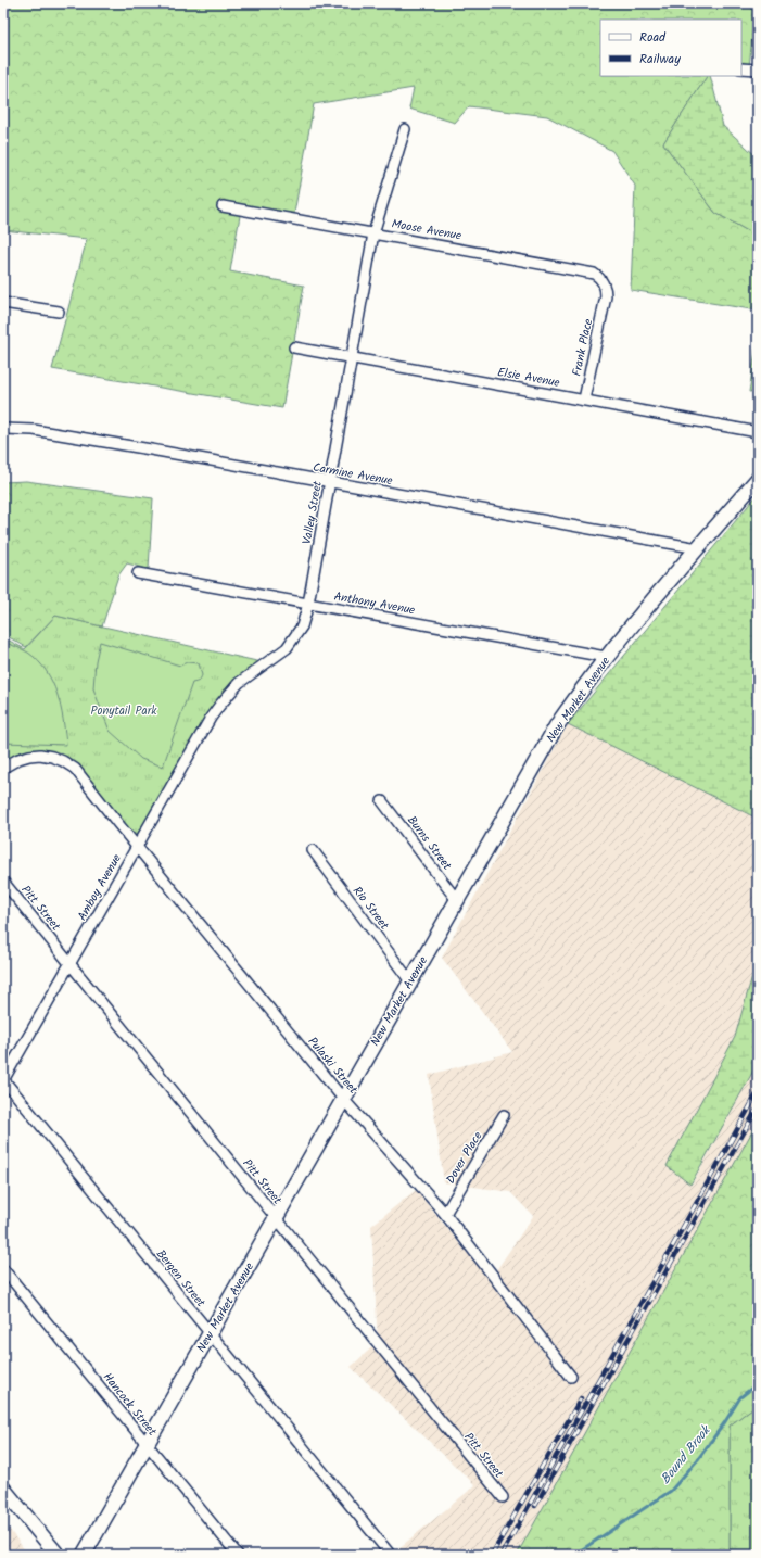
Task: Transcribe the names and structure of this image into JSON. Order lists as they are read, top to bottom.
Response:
{
  "streets": {
    "main road": ["New Market Avenue"],
    "street": [
      "Moose Avenue",
      "Frank Place",
      "Elsie Avenue",
      "Carmine Avenue",
      "Valley Street",
      "Anthony Avenue",
      "Burns Street",
      "Amboy Avenue",
      "Pitt Street",
      "Rio Street",
      "Pulaski Street",
      "Dover Place",
      "Bergen Street",
      "Hancock Street"
    ]
  },
  "crossings": [
    ["Moose Avenue", "Frank Place"],
    ["Moose Avenue", "Valley Street"],
    ["Frank Place", "Elsie Avenue"],
    ["Elsie Avenue", "Valley Street"],
    ["Carmine Avenue", "Valley Street"],
    ["Carmine Avenue", "New Market Avenue"],
    ["Valley Street", "Anthony Avenue"],
    ["Valley Street", "Amboy Avenue"],
    ["Anthony Avenue", "New Market Avenue"],
    ["New Market Avenue", "Burns Street"],
    ["New Market Avenue", "Pitt Street"],
    ["New Market Avenue", "Rio Street"],
    ["New Market Avenue", "Pulaski Street"],
    ["New Market Avenue", "Bergen Street"],
    ["New Market Avenue", "Hancock Street"],
    ["Amboy Avenue", "Pitt Street"],
    ["Amboy Avenue", "Pulaski Street"],
    ["Amboy Avenue", "Bergen Street"],
    ["Pulaski Street", "Dover Place"]
  ],
  "water": ["Bound Brook"],
  "parks": ["Ponytail Park"],
  "legend": ["Road", "Railway"]
}
